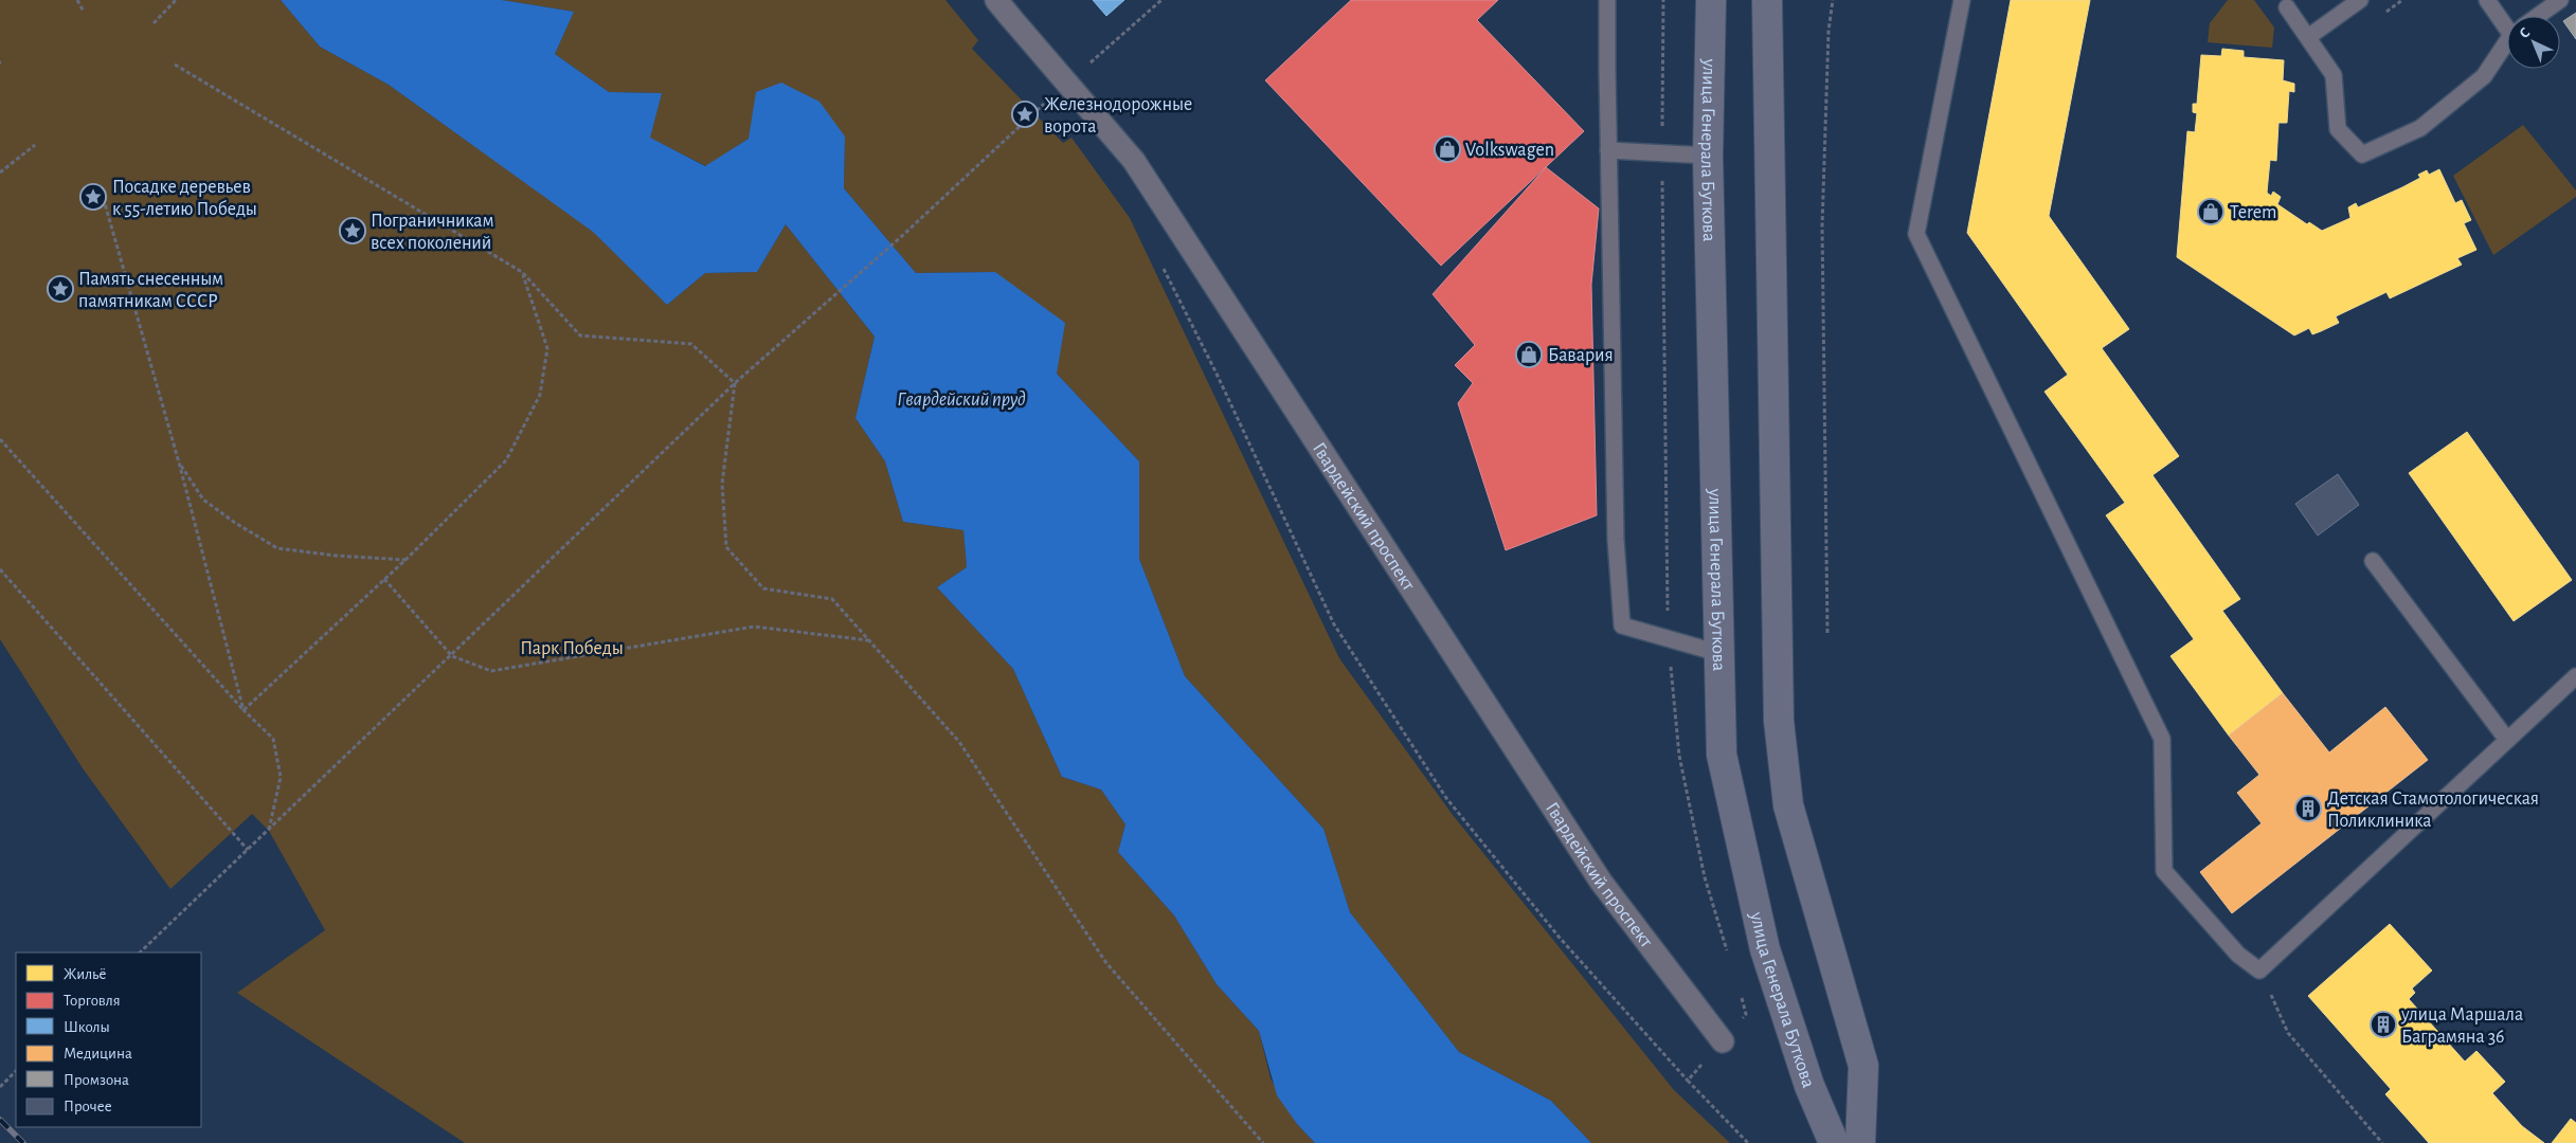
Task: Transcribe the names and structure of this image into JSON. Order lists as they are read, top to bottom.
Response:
{
  "streets": {
    "main road": ["улица Генерала Буткова"],
    "street": ["Гвардейский проспект"]
  },
  "water": ["Гвардейский пруд"],
  "parks": ["Парк Победы"],
  "places": {
    "place": [
      "Железнодорожные ворота",
      "Посадке деревьев к 55-летию Победы",
      "Пограничникам всех поколений",
      "Память снесенным памятникам СССР"
    ],
    "shop": ["Volkswagen", "Terem", "Бавария"],
    "building": ["Детская Стамотологическая Поликлиника", "улица Маршала Баграмяна 36"]
  },
  "legend": [
    "Жильё",
    "Торговля",
    "Школы",
    "Медицина",
    "Промзона",
    "Прочее"
  ],
  "north": "top left"
}
